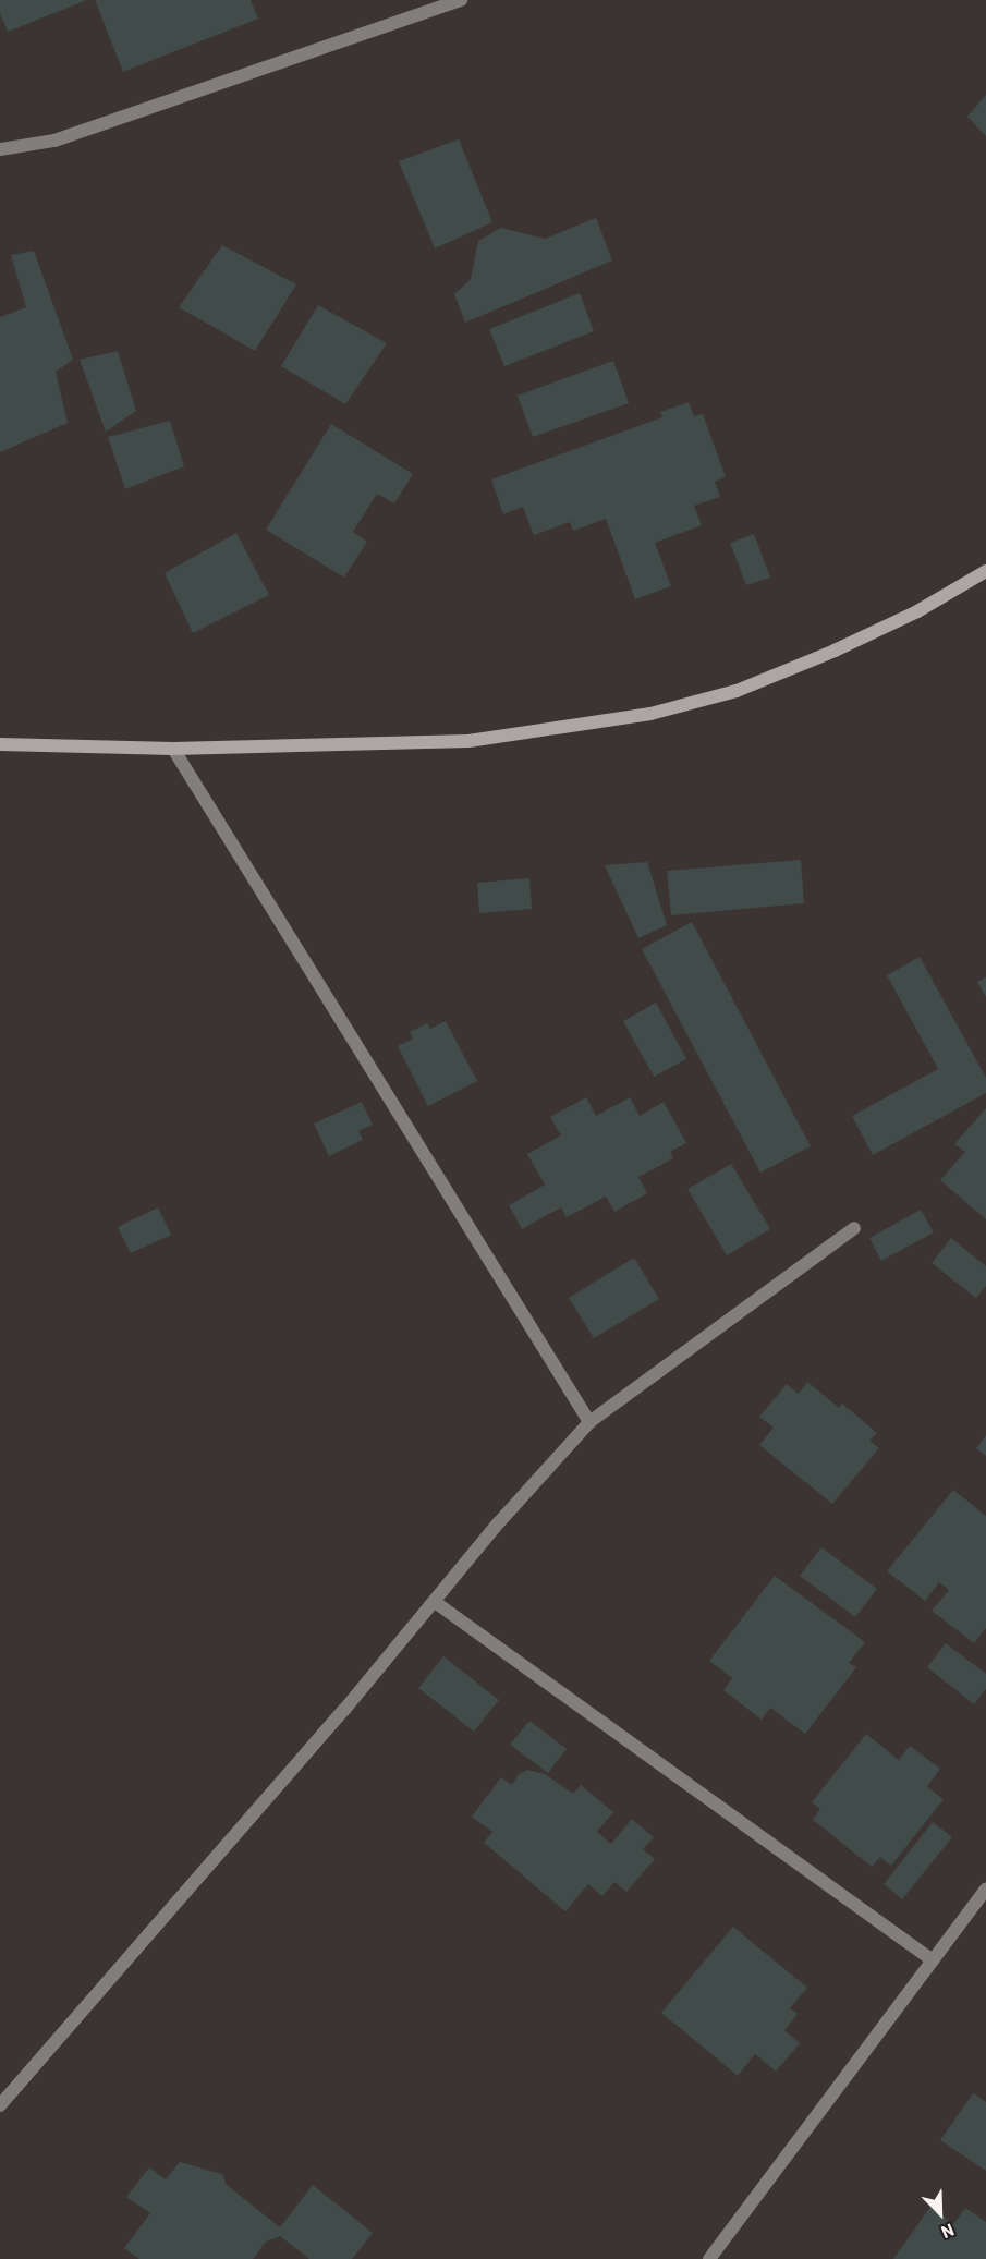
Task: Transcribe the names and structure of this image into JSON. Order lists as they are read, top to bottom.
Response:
{
  "north": "bottom right"
}
